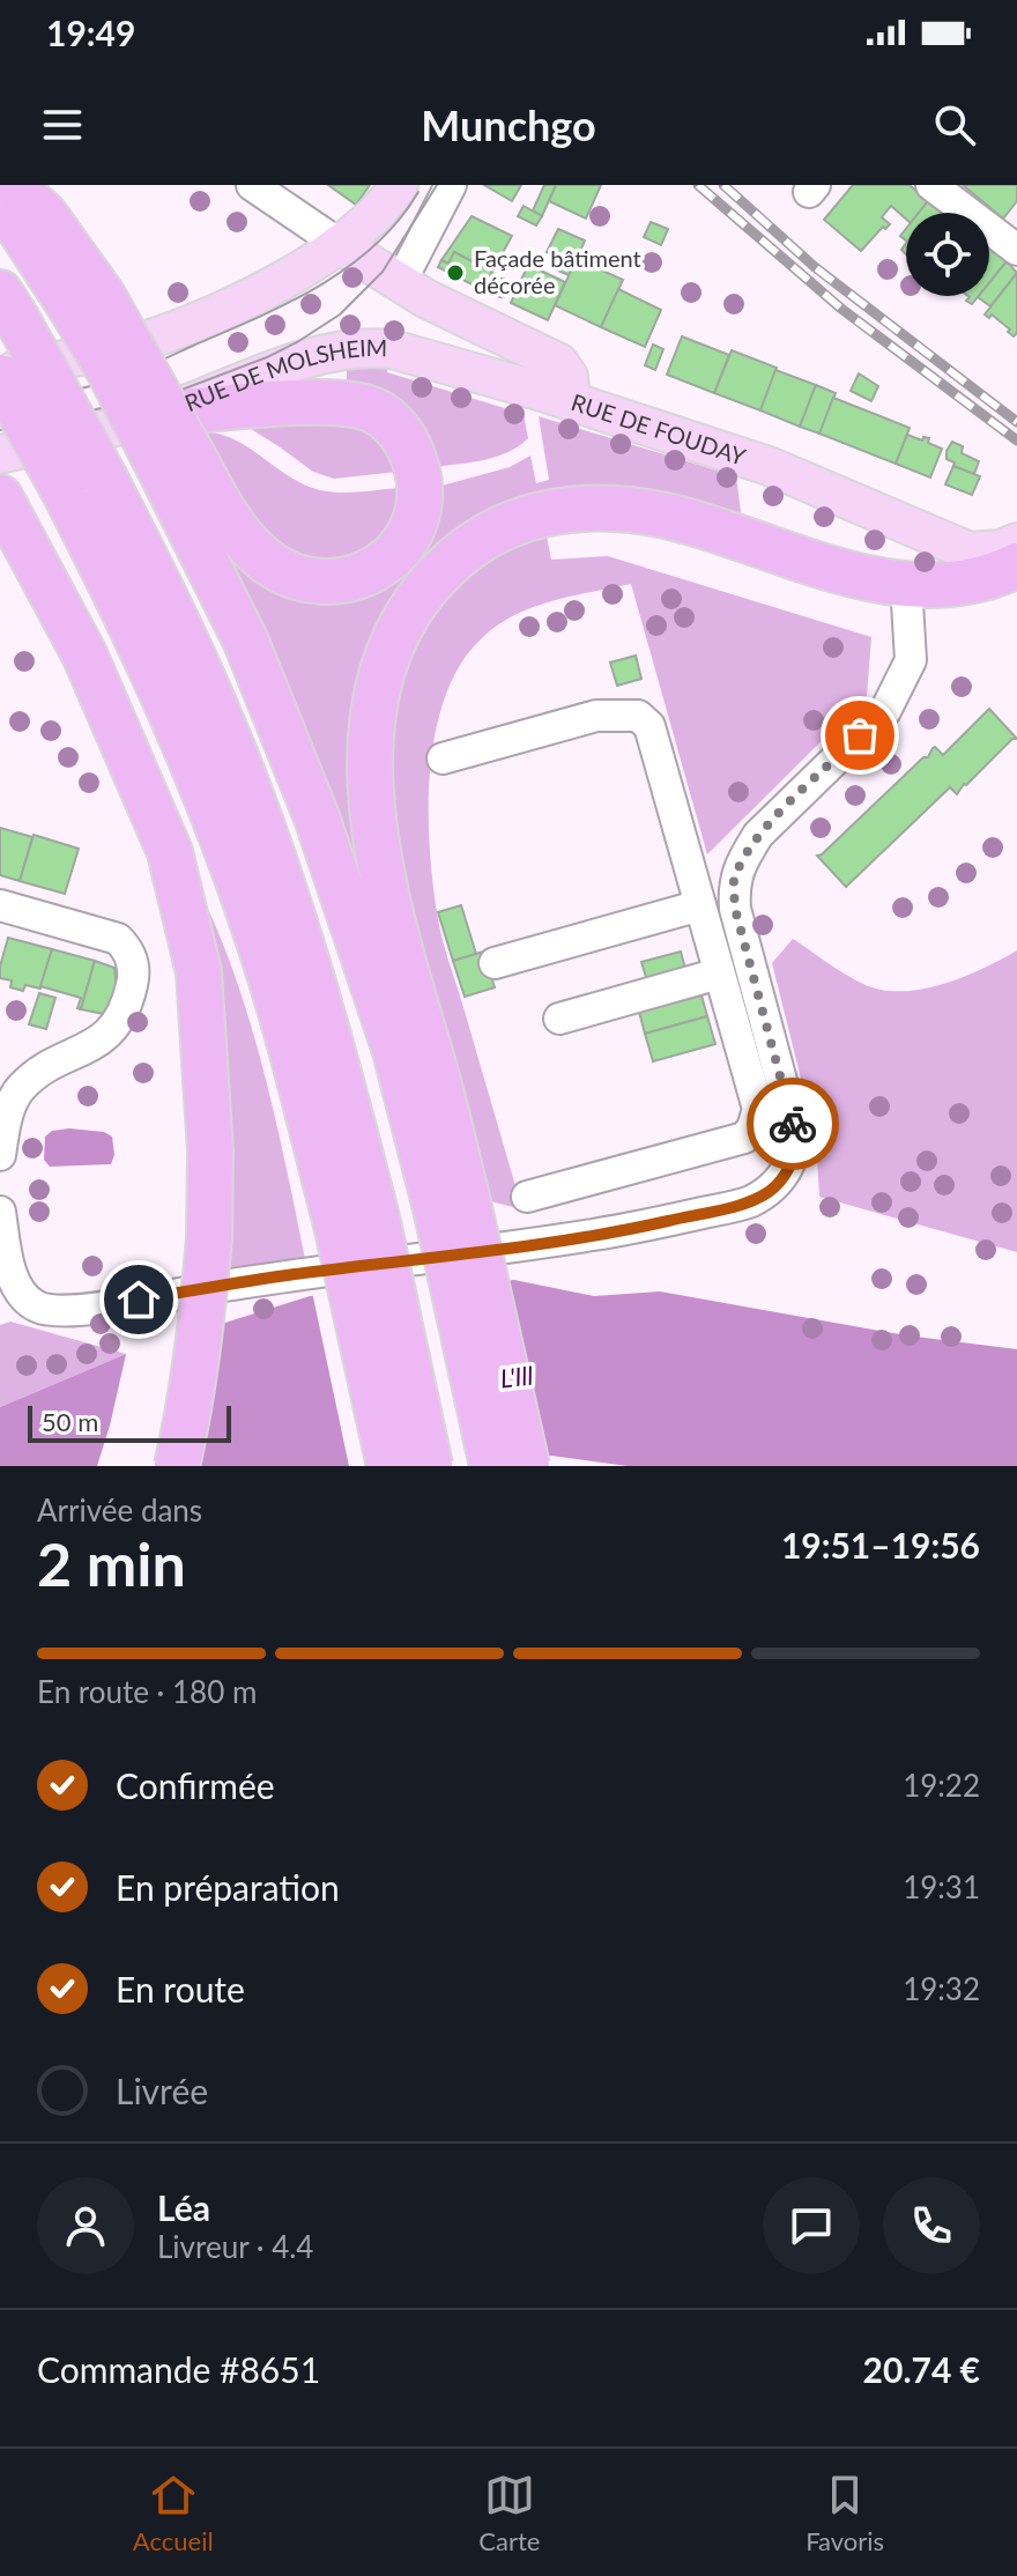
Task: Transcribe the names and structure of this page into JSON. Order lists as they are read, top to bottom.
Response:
{
  "streets": {
    "main road": ["RUE DE MOLSHEIM", "RUE DE FOUDAY"]
  },
  "crossings": [
    ["RUE DE MOLSHEIM", "RUE DE FOUDAY"]
  ],
  "water": ["L'Ill"],
  "places": ["Façade bâtiment décorée"],
  "scale_bar": "50 m",
  "page": {
    "status": "19:49",
    "header": "Munchgo",
    "scale": "50 m",
    "heading": ["2 min", "Arrivée dans", "19:51–19:56"],
    "panel": [
      "Léa",
      "Livreur · 4.4",
      "Commande #8651",
      "20.74 €"
    ],
    "bar": "En route · 180 m",
    "list": [
      ["Confirmée", "19:22"],
      ["En préparation", "19:31"],
      ["En route", "19:32"],
      "Livrée"
    ],
    "tabs": ["Accueil", "Carte", "Favoris"]
  }
}
